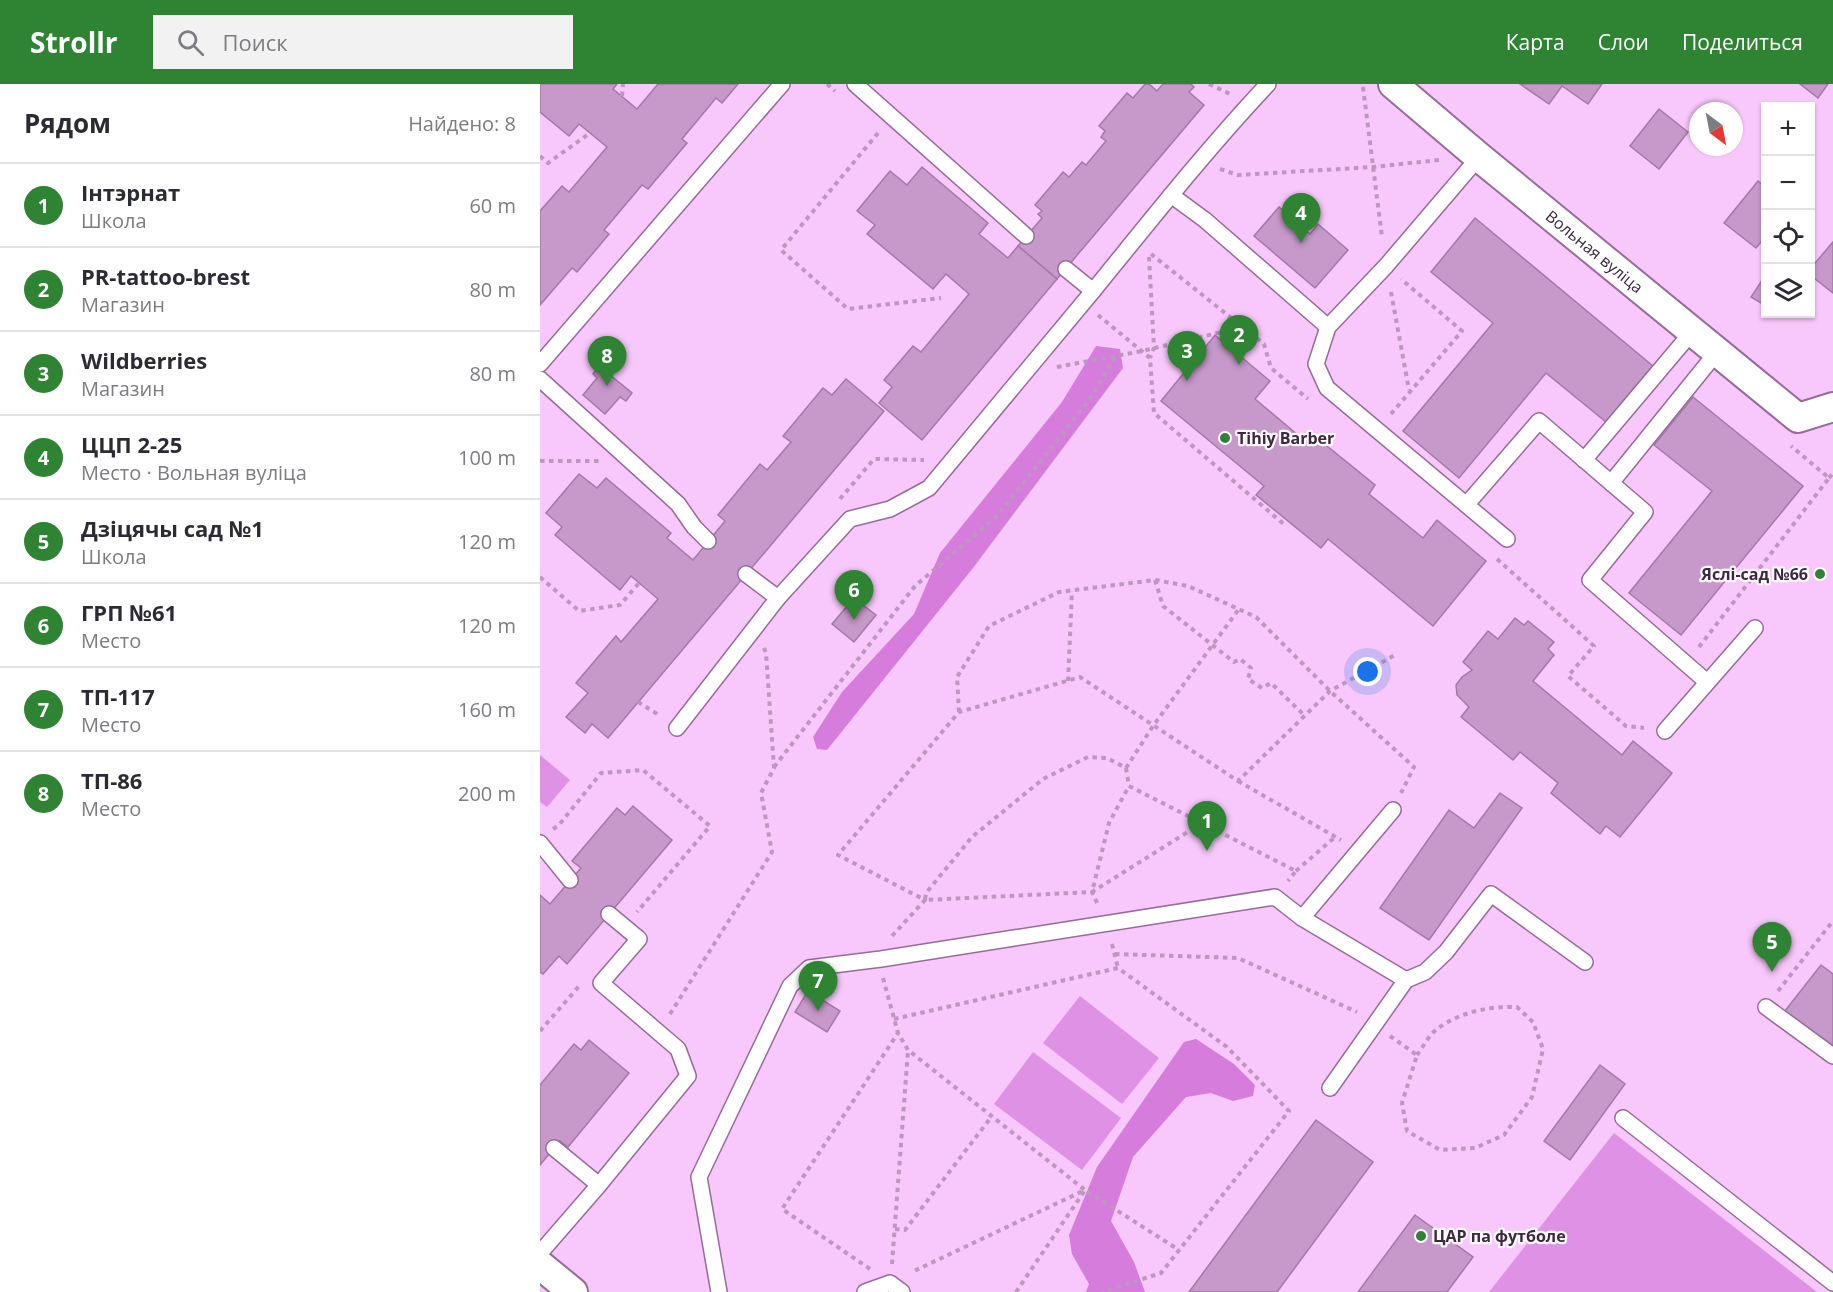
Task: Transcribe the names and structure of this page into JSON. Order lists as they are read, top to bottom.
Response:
{
  "streets": {
    "street": ["Вольная вуліца"]
  },
  "places": ["Tihiy Barber", "Яслі-сад №66", "ЦАР па футболе"],
  "north": "bottom right",
  "page": {
    "header": "Strollr",
    "search": "Поиск",
    "nav": ["Карта", "Слои", "Поделиться"],
    "heading": ["Рядом", "Найдено: 8"],
    "map_buttons": ["+", "−"],
    "list": [
      {
        "mark": "1",
        "name": "Інтэрнат",
        "note": "Школа",
        "value": "60 m"
      },
      {
        "mark": "2",
        "name": "PR-tattoo-brest",
        "note": "Магазин",
        "value": "80 m"
      },
      {
        "mark": "3",
        "name": "Wildberries",
        "note": "Магазин",
        "value": "80 m"
      },
      {
        "mark": "4",
        "name": "ЦЦП 2-25",
        "note": "Место · Вольная вуліца",
        "value": "100 m"
      },
      {
        "mark": "5",
        "name": "Дзіцячы сад №1",
        "note": "Школа",
        "value": "120 m"
      },
      {
        "mark": "6",
        "name": "ГРП №61",
        "note": "Место",
        "value": "120 m"
      },
      {
        "mark": "7",
        "name": "ТП-117",
        "note": "Место",
        "value": "160 m"
      },
      {
        "mark": "8",
        "name": "ТП-86",
        "note": "Место",
        "value": "200 m"
      }
    ],
    "pins": [
      "4",
      "2",
      "3",
      "8",
      "6",
      "1",
      "5",
      "7"
    ]
  }
}
